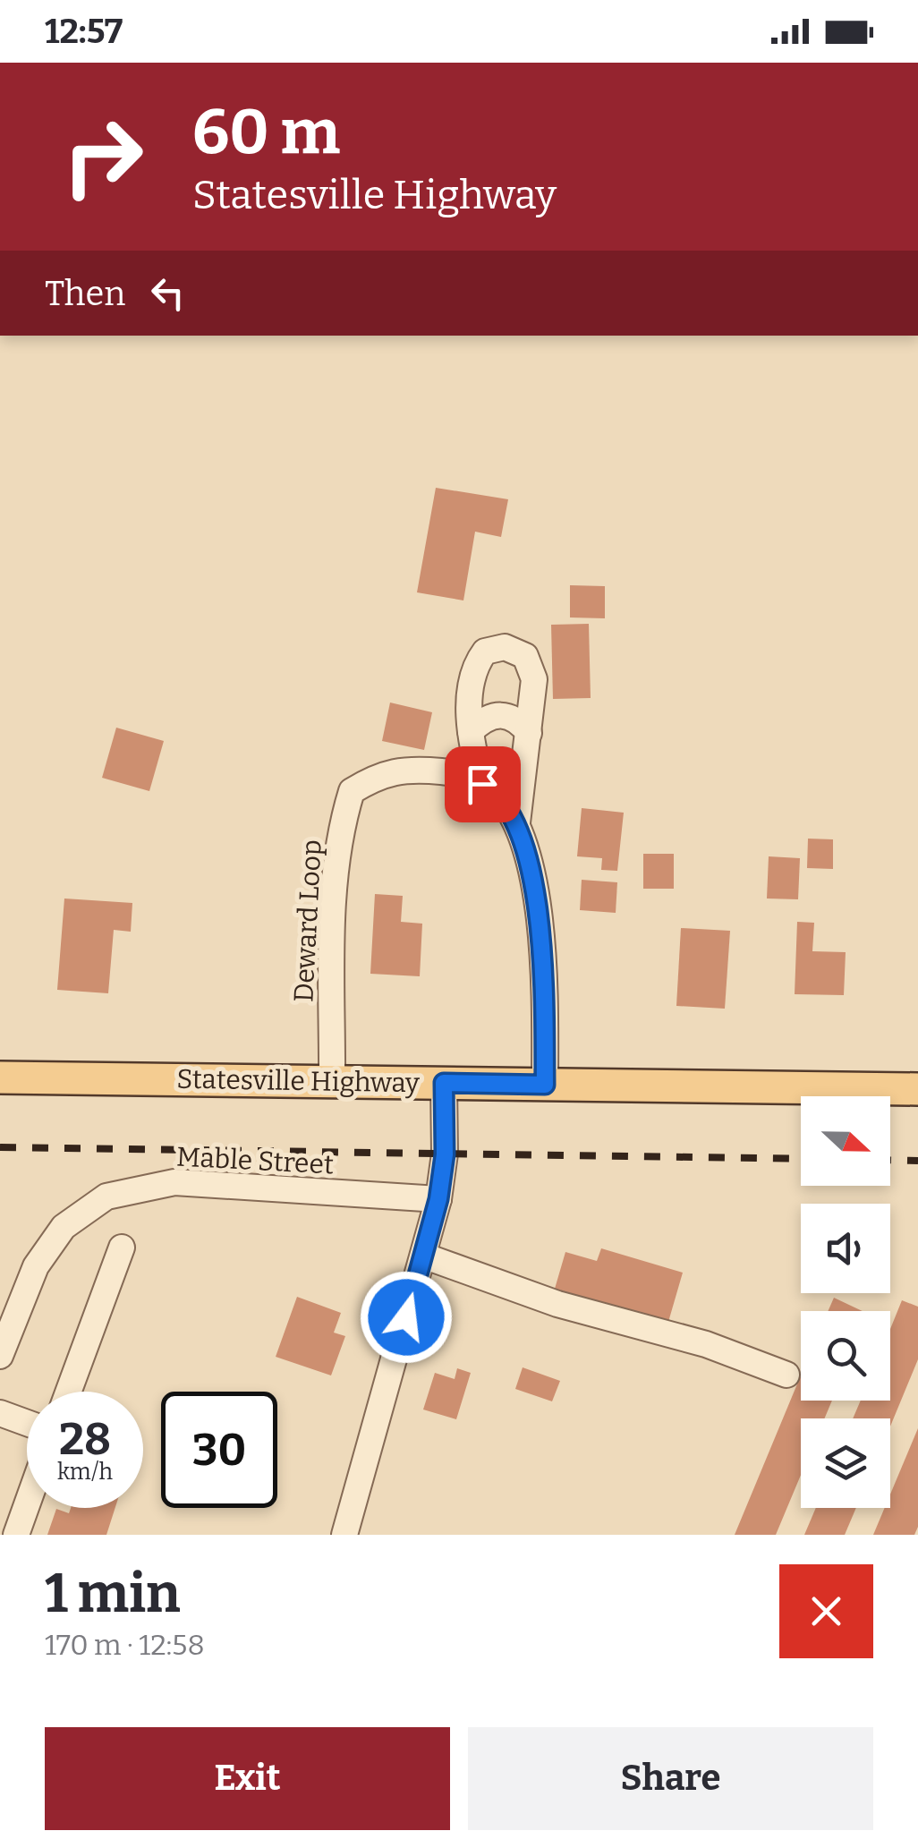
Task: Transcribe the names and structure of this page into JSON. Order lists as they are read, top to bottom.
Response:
{
  "streets": {
    "main road": ["Statesville Highway"],
    "street": ["Deward Loop", "Mable Street"]
  },
  "crossings": [
    ["Deward Loop", "Statesville Highway"]
  ],
  "north": "right",
  "page": {
    "status": "12:57",
    "turn": ["60 m", "Statesville Highway"],
    "then": "Then",
    "speed": "28 km/h",
    "limit": "30",
    "heading": ["1 min", "170 m · 12:58"],
    "buttons": ["Exit", "Share"]
  }
}
